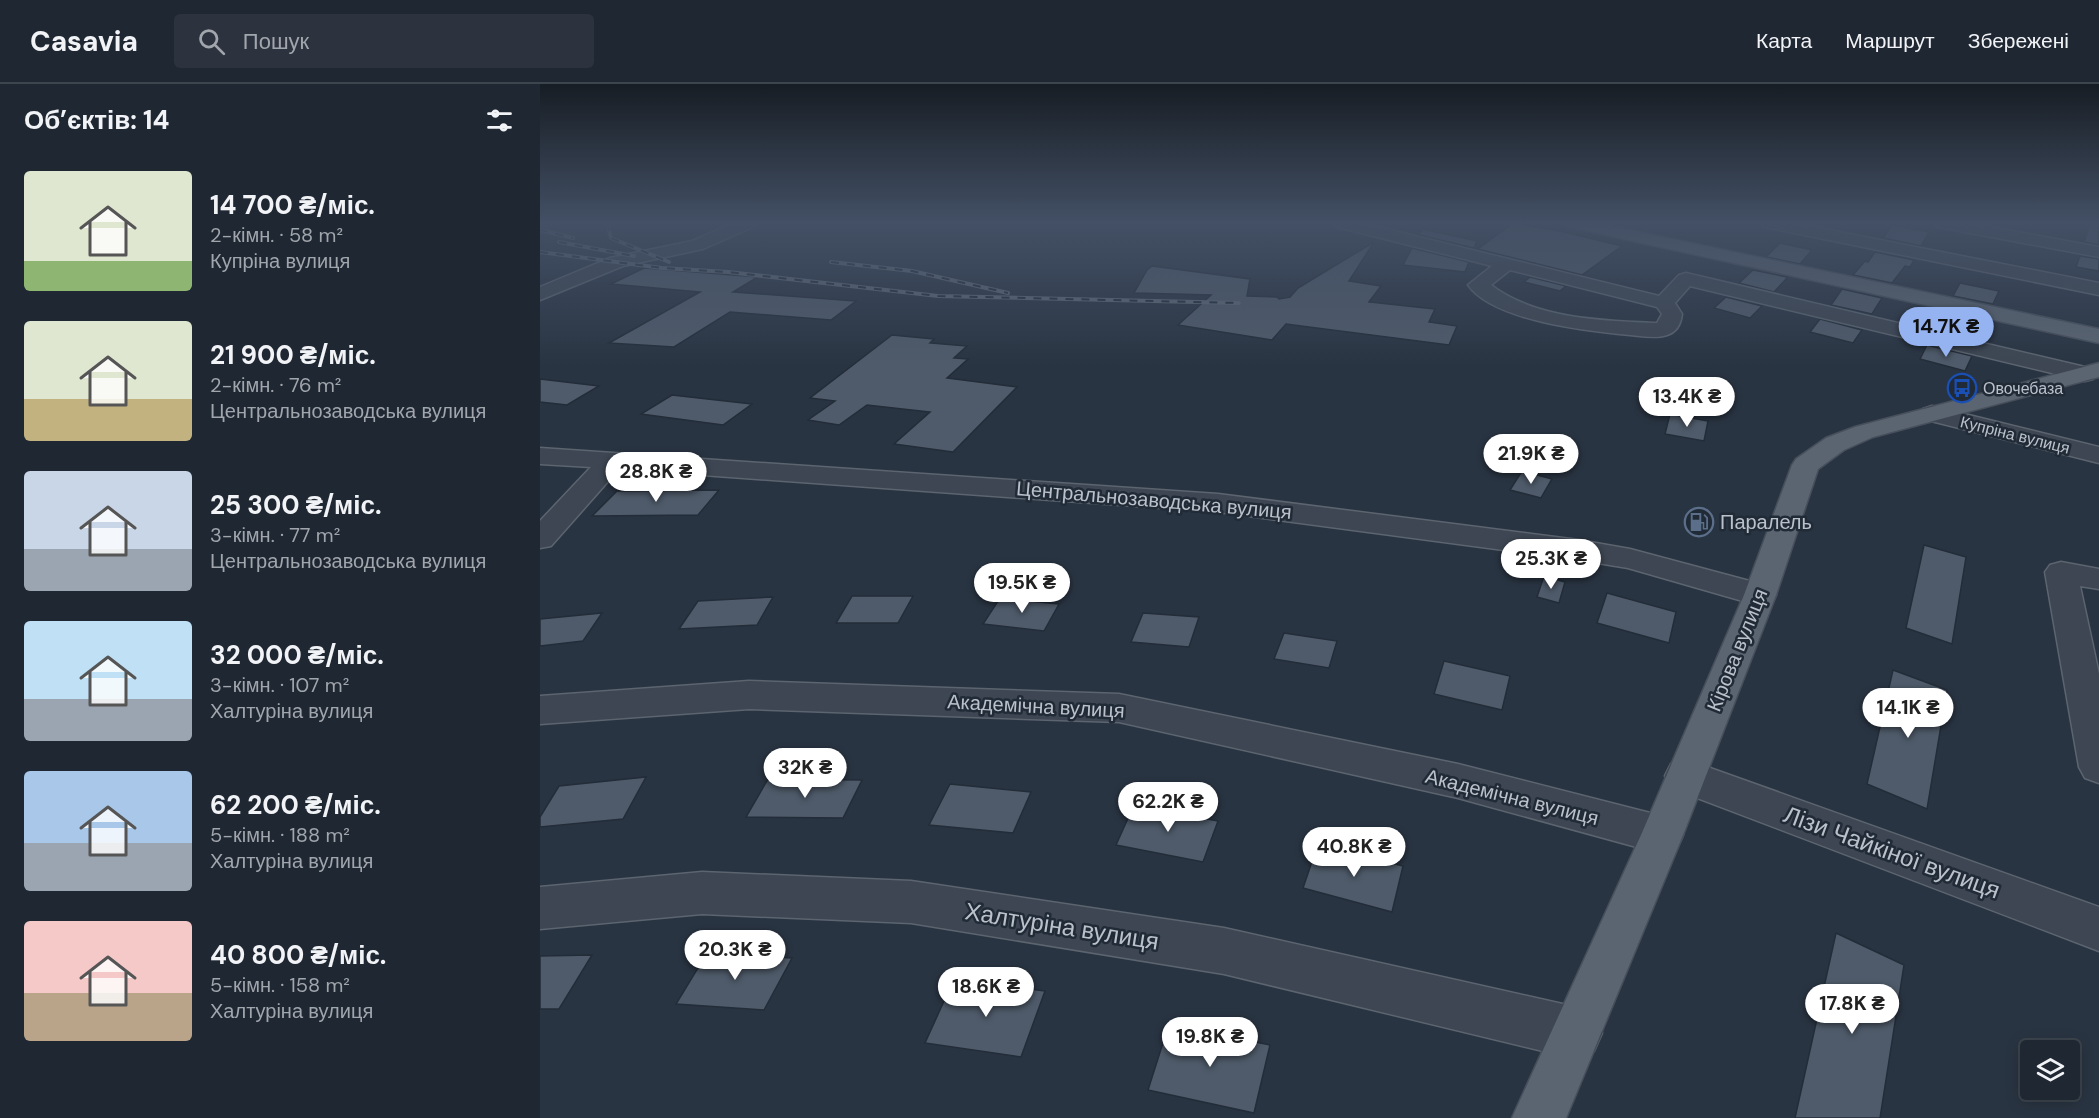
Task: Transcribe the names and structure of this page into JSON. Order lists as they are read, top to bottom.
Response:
{
  "streets": {
    "main road": ["Кірова вулиця"],
    "street": [
      "Купріна вулиця",
      "Центральнозаводська вулиця",
      "Академічна вулиця",
      "Лізи Чайкіної вулиця",
      "Халтуріна вулиця"
    ]
  },
  "crossings": [
    ["Купріна вулиця", "Кірова вулиця"],
    ["Центральнозаводська вулиця", "Кірова вулиця"],
    ["Кірова вулиця", "Академічна вулиця"],
    ["Кірова вулиця", "Лізи Чайкіної вулиця"],
    ["Кірова вулиця", "Халтуріна вулиця"]
  ],
  "places": {
    "bus stop": ["Овочебаза"],
    "fuel station": ["Паралель"]
  },
  "page": {
    "header": "Casavia",
    "search": "Пошук",
    "nav": ["Карта", "Маршрут", "Збережені"],
    "heading": "Об’єктів: 14",
    "list": [
      {
        "name": "14 700 ₴/міс.",
        "note": "2-кімн. · 58 m² · Купріна вулиця"
      },
      {
        "name": "21 900 ₴/міс.",
        "note": "2-кімн. · 76 m² · Центральнозаводська вулиця"
      },
      {
        "name": "25 300 ₴/міс.",
        "note": "3-кімн. · 77 m² · Центральнозаводська вулиця"
      },
      {
        "name": "32 000 ₴/міс.",
        "note": "3-кімн. · 107 m² · Халтуріна вулиця"
      },
      {
        "name": "62 200 ₴/міс.",
        "note": "5-кімн. · 188 m² · Халтуріна вулиця"
      },
      {
        "name": "40 800 ₴/міс.",
        "note": "5-кімн. · 158 m² · Халтуріна вулиця"
      }
    ],
    "price": [
      "14.7K ₴",
      "13.4K ₴",
      "21.9K ₴",
      "28.8K ₴",
      "25.3K ₴",
      "19.5K ₴",
      "14.1K ₴",
      "32K ₴",
      "62.2K ₴",
      "40.8K ₴",
      "20.3K ₴",
      "18.6K ₴",
      "17.8K ₴",
      "19.8K ₴"
    ]
  }
}
